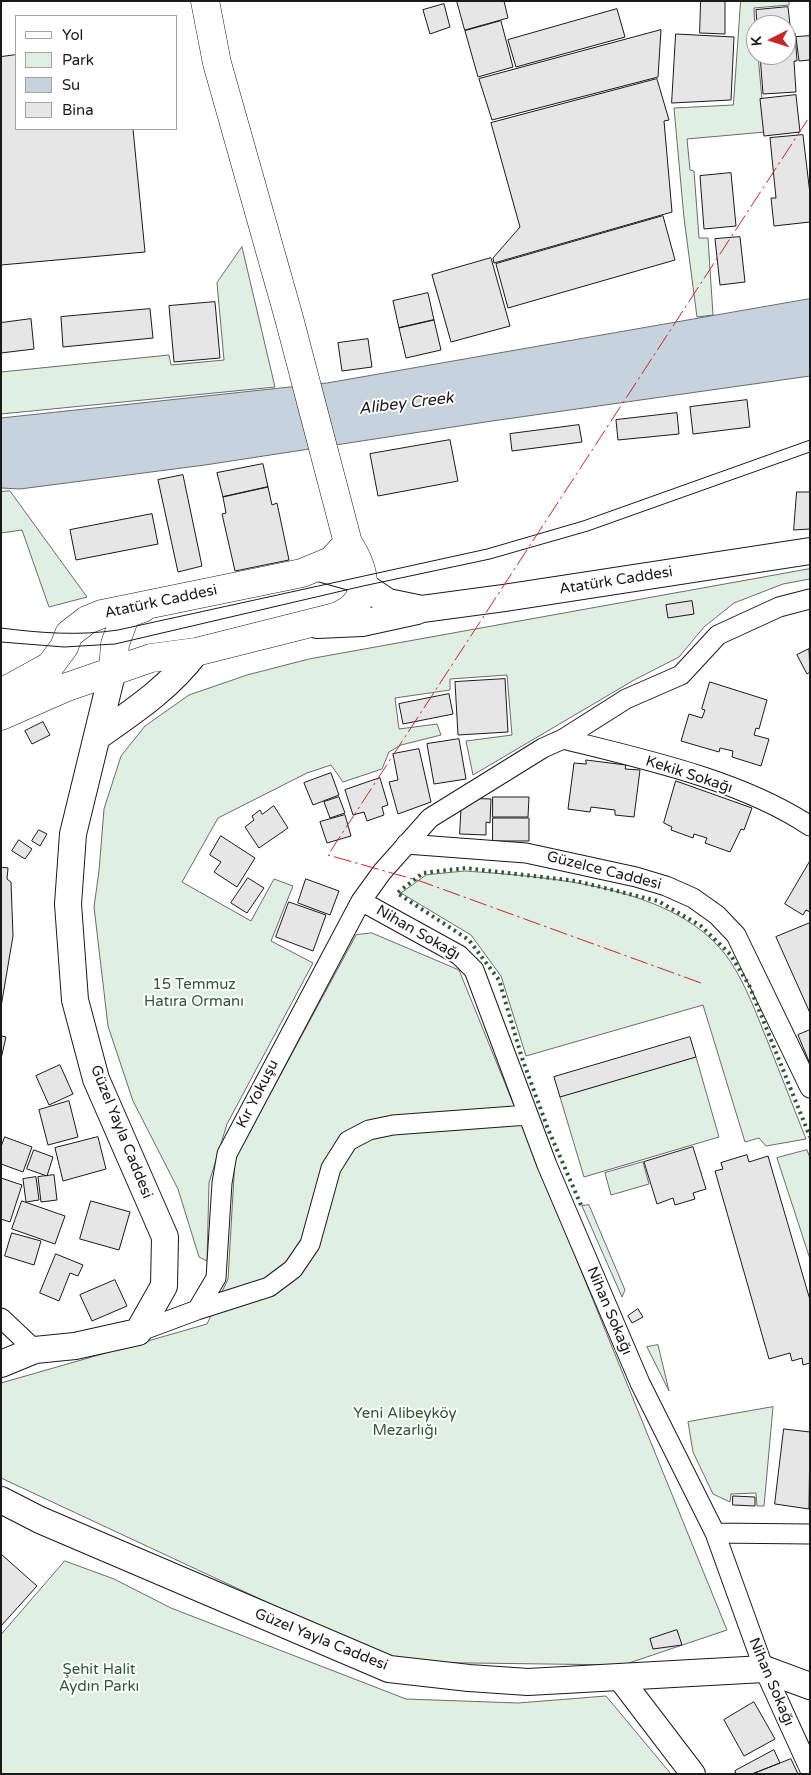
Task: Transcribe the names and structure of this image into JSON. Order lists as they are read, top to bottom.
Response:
{
  "streets": {
    "main road": ["Atatürk Caddesi", "Güzel Yayla Caddesi"],
    "street": [
      "Kekik Sokağı",
      "Güzelce Caddesi",
      "Nihan Sokağı",
      "Kır Yokuşu"
    ]
  },
  "crossings": [
    ["Atatürk Caddesi", "Güzel Yayla Caddesi"],
    ["Kekik Sokağı", "Kır Yokuşu"],
    ["Güzelce Caddesi", "Kır Yokuşu"],
    ["Nihan Sokağı", "Kır Yokuşu"],
    ["Nihan Sokağı", "Güzel Yayla Caddesi"]
  ],
  "water": ["Alibey Creek"],
  "parks": ["15 Temmuz Hatıra Ormanı", "Yeni Alibeyköy Mezarlığı", "Şehit Halit Aydın Parkı"],
  "legend": [
    "Yol",
    "Park",
    "Su",
    "Bina"
  ],
  "north": "left"
}
